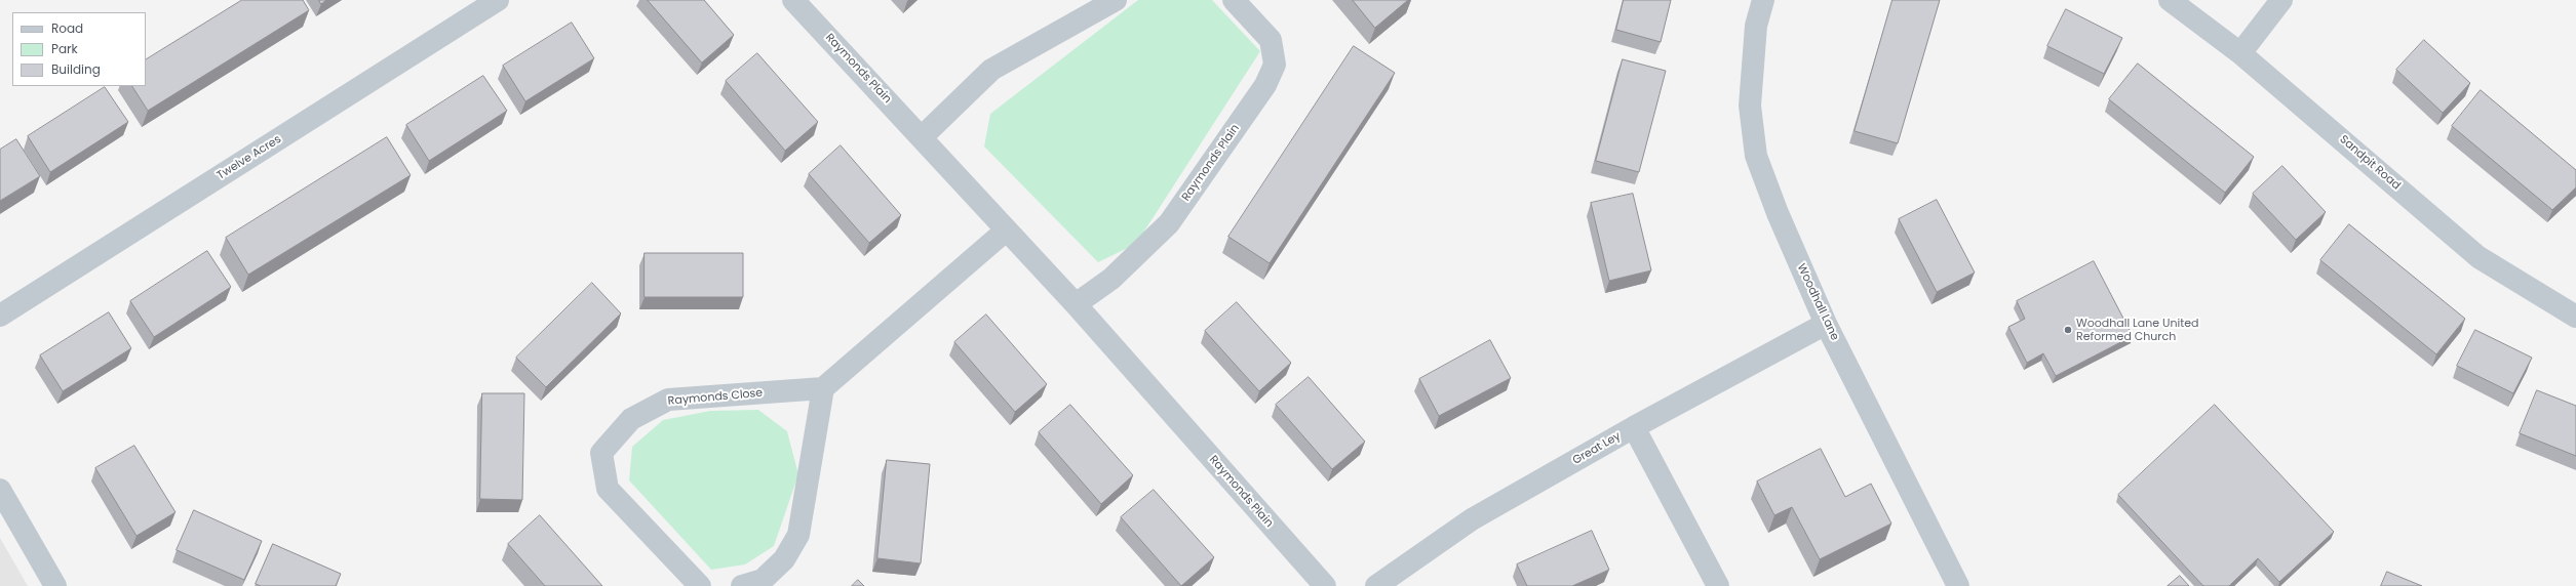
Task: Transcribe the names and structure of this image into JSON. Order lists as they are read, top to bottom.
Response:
{
  "streets": {
    "street": [
      "Raymonds Plain",
      "Twelve Acres",
      "Sandpit Road",
      "Woodhall Lane",
      "Raymonds Close",
      "Great Ley"
    ]
  },
  "crossings": [
    ["Woodhall Lane", "Great Ley"]
  ],
  "places": ["Woodhall Lane United Reformed Church"],
  "legend": ["Road", "Park", "Building"]
}
